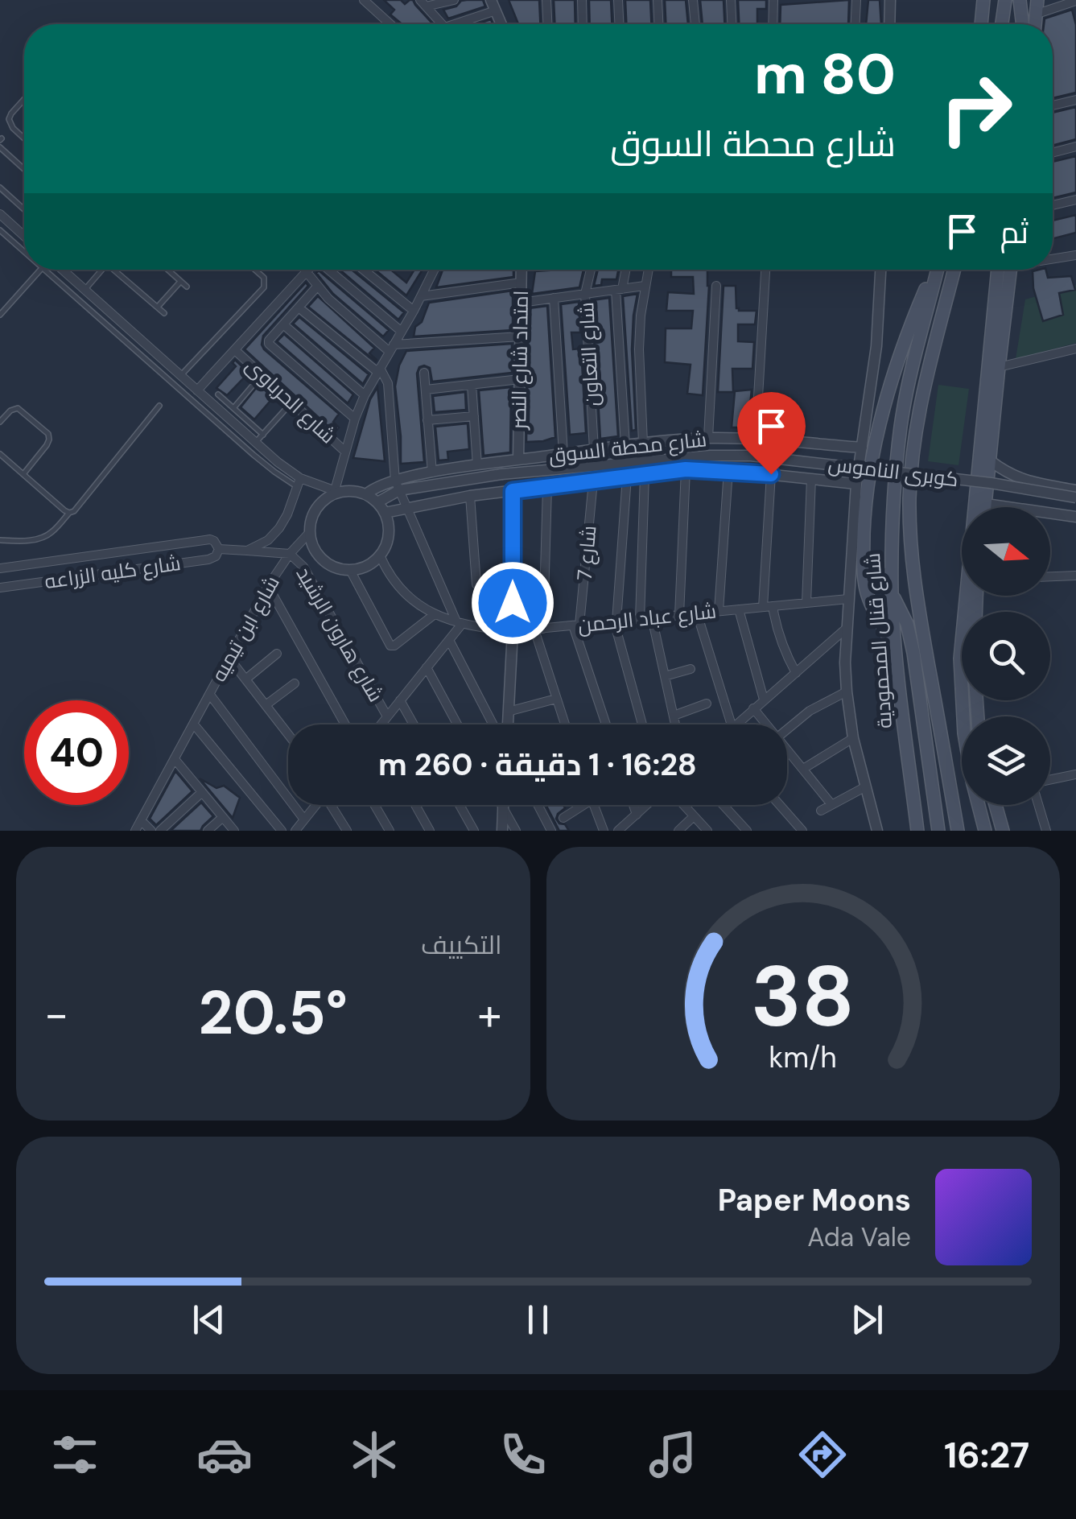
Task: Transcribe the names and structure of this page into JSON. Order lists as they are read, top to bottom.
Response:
{
  "streets": {
    "main road": ["شارع قنال المحمودية"],
    "street": [
      "شارع التعاون",
      "امتداد شارع النصر",
      "شارع الحرباوى",
      "شارع محطة السوق",
      "كوبرى الناموس",
      "شارع 7",
      "شارع كليه الزراعه",
      "شارع عباد الرحمن",
      "شارع ابن تيميه",
      "شارع هارون الرشيد"
    ]
  },
  "crossings": [
    ["شارع التعاون", "شارع محطة السوق"],
    ["امتداد شارع النصر", "شارع محطة السوق"],
    ["شارع محطة السوق", "كوبرى الناموس"],
    ["شارع محطة السوق", "شارع 7"],
    ["شارع محطة السوق", "شارع عباد الرحمن"],
    ["شارع محطة السوق", "شارع ابن تيميه"],
    ["شارع محطة السوق", "شارع قنال المحمودية"],
    ["كوبرى الناموس", "شارع عباد الرحمن"],
    ["كوبرى الناموس", "شارع ابن تيميه"],
    ["شارع 7", "شارع عباد الرحمن"],
    ["شارع كليه الزراعه", "شارع ابن تيميه"],
    ["شارع كليه الزراعه", "شارع هارون الرشيد"],
    ["شارع عباد الرحمن", "شارع ابن تيميه"],
    ["شارع عباد الرحمن", "شارع قنال المحمودية"],
    ["شارع ابن تيميه", "شارع هارون الرشيد"]
  ],
  "north": "right",
  "page": {
    "turn": ["80 m", "شارع محطة السوق"],
    "then": "ثم",
    "limit": "40",
    "trip": "16:28 · 1 دقيقة · 260 m",
    "tile": "التكييف",
    "heat": ["−", "20.5°", "+"],
    "song": ["Paper Moons", "Ada Vale"],
    "tabs": "16:27",
    "gauge": ["38", "km/h"]
  }
}
